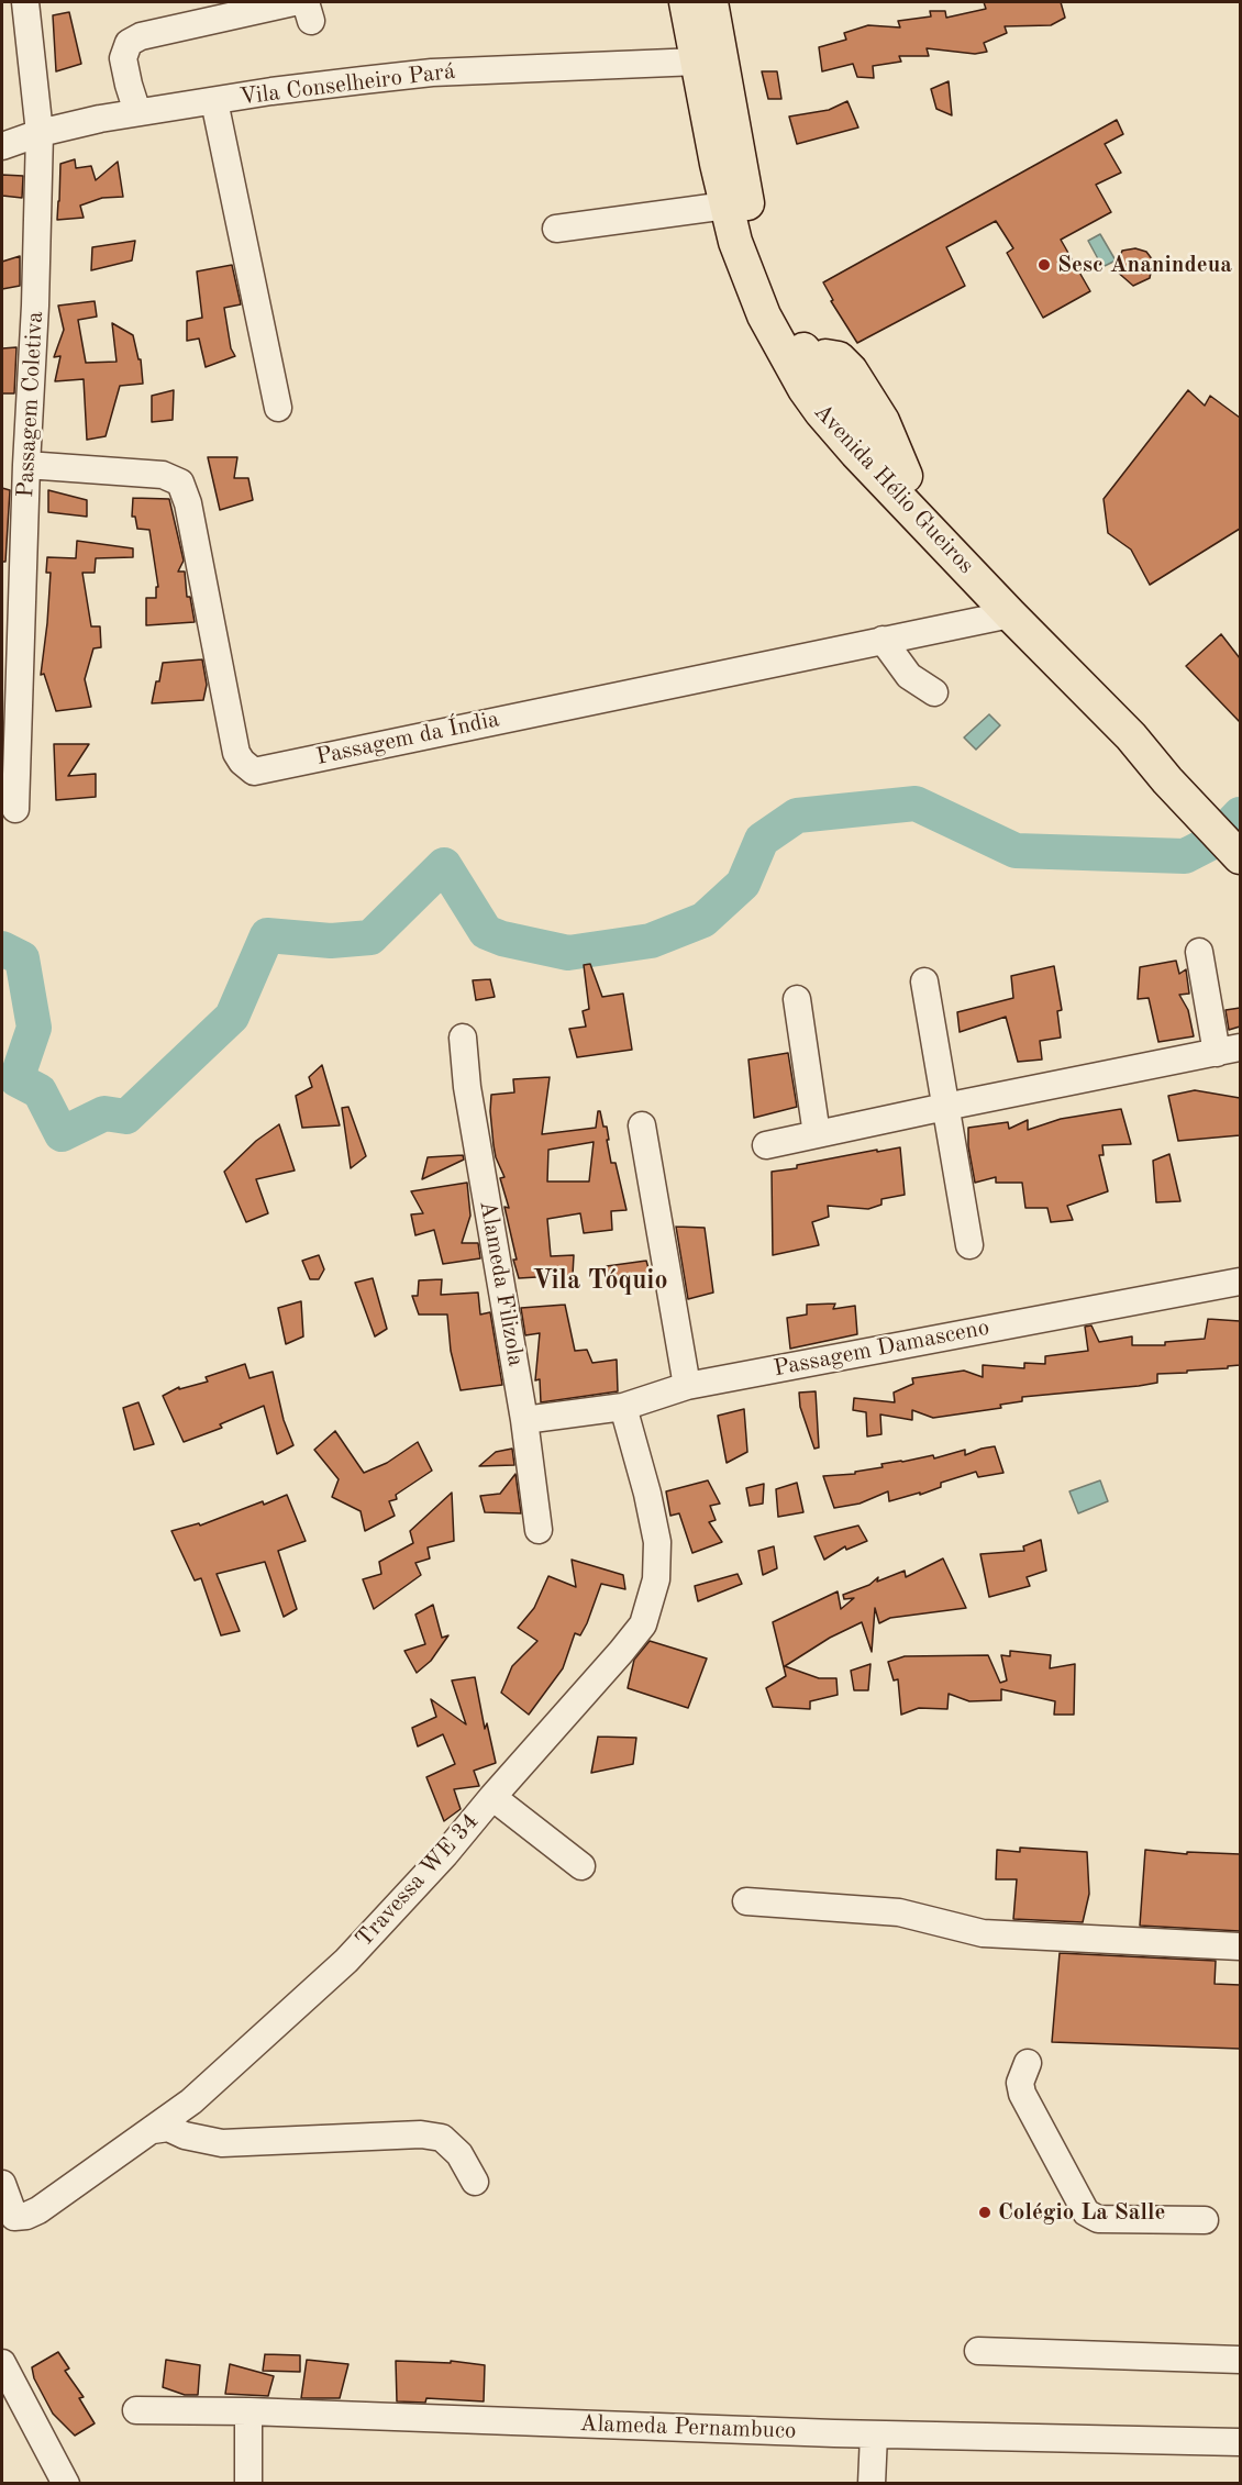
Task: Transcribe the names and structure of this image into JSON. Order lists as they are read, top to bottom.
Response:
{
  "streets": {
    "main road": ["Avenida Hélio Gueiros"],
    "street": [
      "Vila Conselheiro Pará",
      "Passagem Coletiva",
      "Passagem da Índia",
      "Alameda Filizola",
      "Passagem Damasceno",
      "Travessa WE 34",
      "Alameda Pernambuco"
    ]
  },
  "crossings": [
    ["Vila Conselheiro Pará", "Passagem Coletiva"],
    ["Vila Conselheiro Pará", "Avenida Hélio Gueiros"],
    ["Passagem Coletiva", "Passagem da Índia"],
    ["Avenida Hélio Gueiros", "Passagem da Índia"],
    ["Alameda Filizola", "Passagem Damasceno"],
    ["Passagem Damasceno", "Travessa WE 34"]
  ],
  "districts": ["Vila Tóquio"],
  "places": ["Sesc Ananindeua", "Colégio La Salle"]
}
